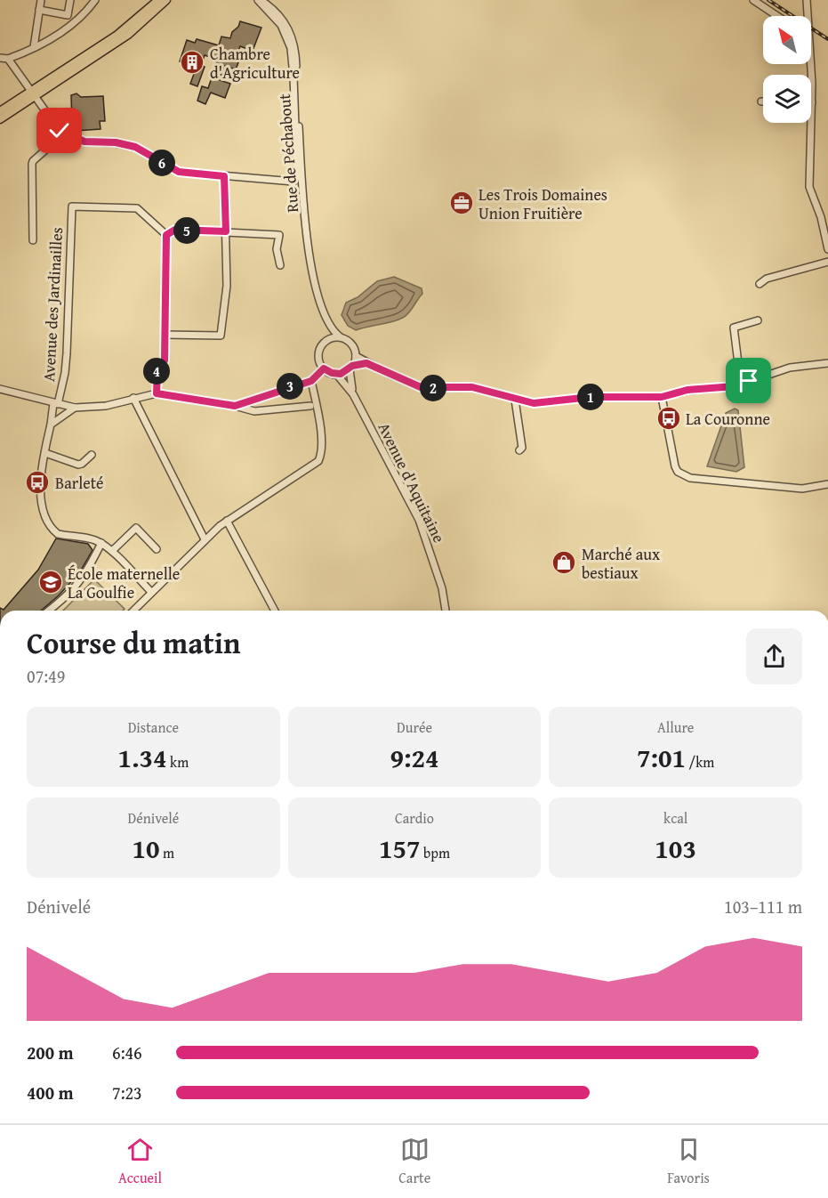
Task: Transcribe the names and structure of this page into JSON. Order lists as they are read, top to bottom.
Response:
{
  "streets": {
    "street": ["Rue de Péchabout", "Avenue des Jardinailles", "Avenue d'Aquitaine"]
  },
  "crossings": [
    ["Rue de Péchabout", "Avenue d'Aquitaine"]
  ],
  "places": {
    "building": ["Chambre d'Agriculture"],
    "office": ["Les Trois Domaines Union Fruitière"],
    "bus stop": ["La Couronne", "Barleté"],
    "shop": ["Marché aux bestiaux"],
    "school or university": ["École maternelle La Goulfie"]
  },
  "north": "top left",
  "page": {
    "pins": [
      "6",
      "5",
      "4",
      "3",
      "2",
      "1"
    ],
    "heading": ["Course du matin", "07:49"],
    "stats": [
      ["Distance", "1.34 km"],
      ["Durée", "9:24"],
      ["Allure", "7:01 /km"],
      ["Dénivelé", "10 m"],
      ["Cardio", "157 bpm"],
      ["kcal", "103"]
    ],
    "chart": ["Dénivelé", "103–111 m"],
    "list": [
      {
        "name": "200 m",
        "note": "6:46"
      },
      {
        "name": "400 m",
        "note": "7:23"
      }
    ],
    "tabs": ["Accueil", "Carte", "Favoris"]
  }
}
